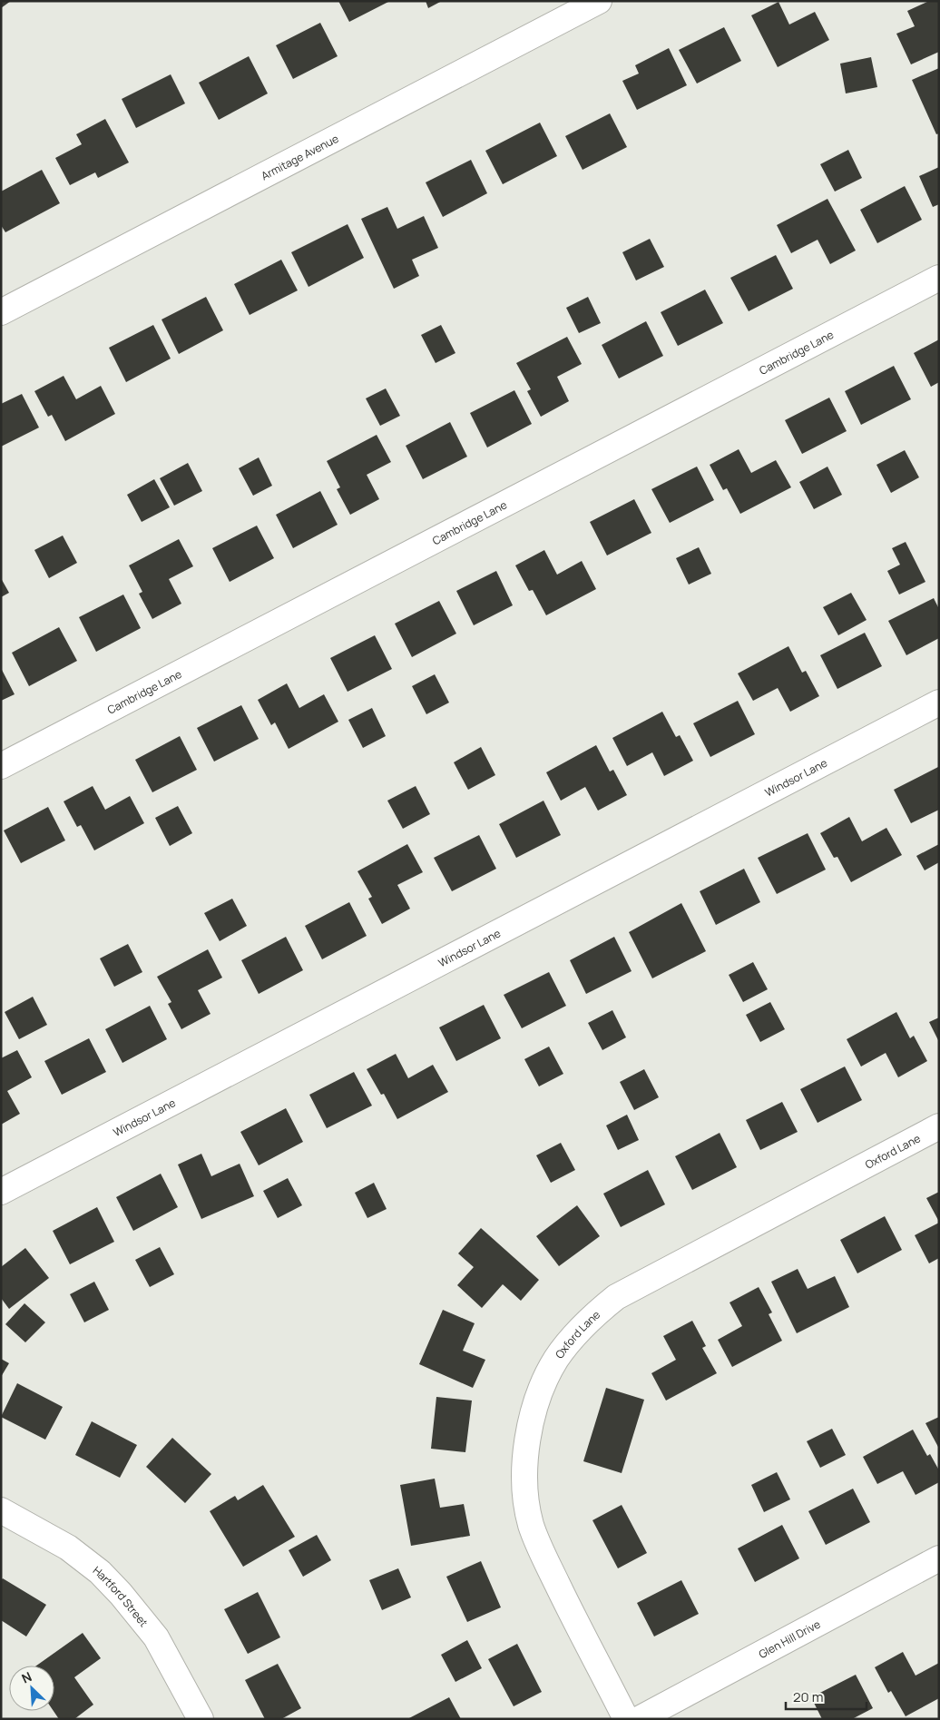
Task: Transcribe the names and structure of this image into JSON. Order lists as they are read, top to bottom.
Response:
{
  "streets": {
    "street": [
      "Armitage Avenue",
      "Cambridge Lane",
      "Windsor Lane",
      "Oxford Lane",
      "Hartford Street",
      "Glen Hill Drive"
    ]
  },
  "scale_bar": "20 m",
  "north": "top left"
}
